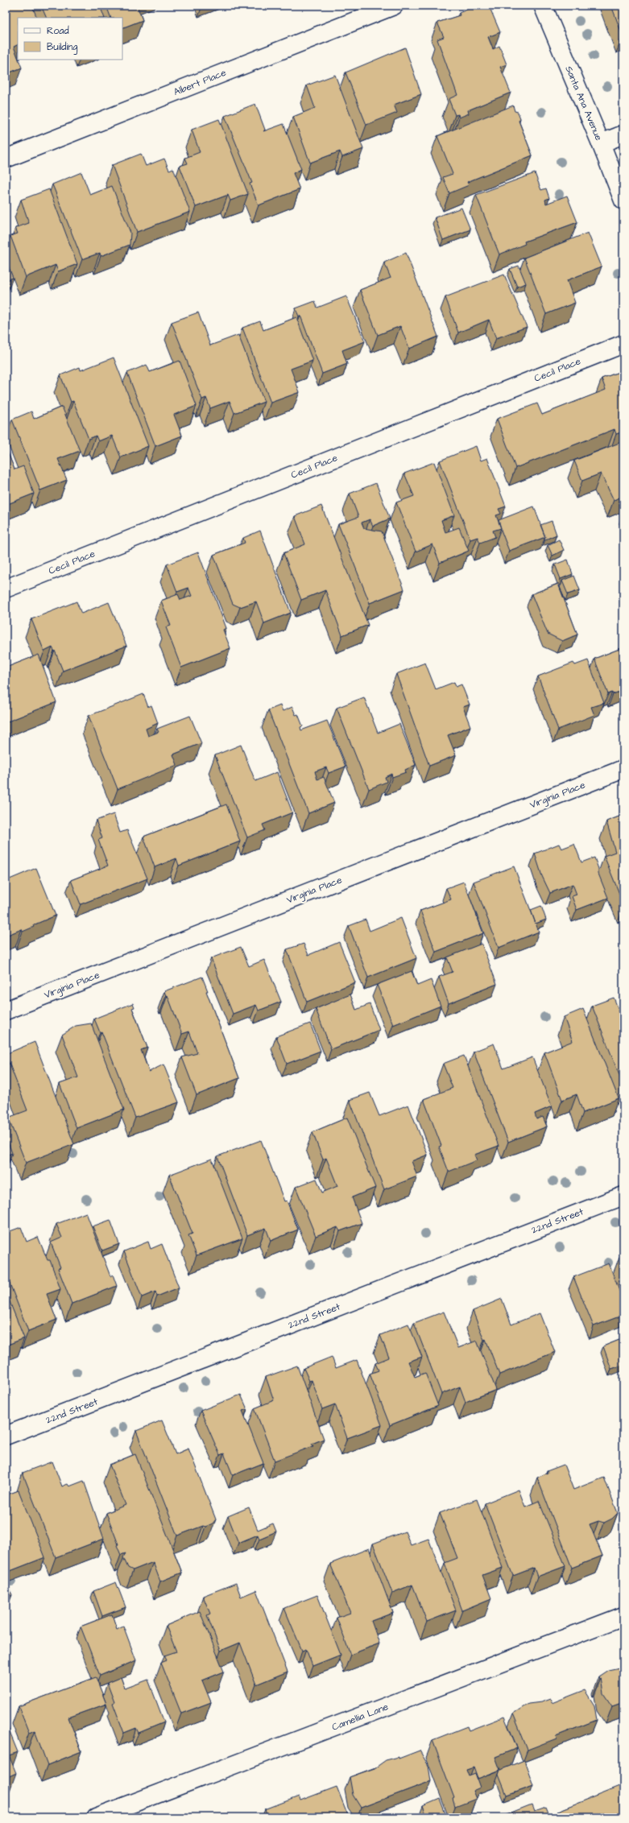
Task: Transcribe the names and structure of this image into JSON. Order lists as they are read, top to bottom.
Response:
{
  "streets": {
    "street": [
      "Albert Place",
      "Santa Ana Avenue",
      "Cecil Place",
      "Virginia Place",
      "22nd Street",
      "Camellia Lane"
    ]
  },
  "legend": ["Road", "Building"]
}
